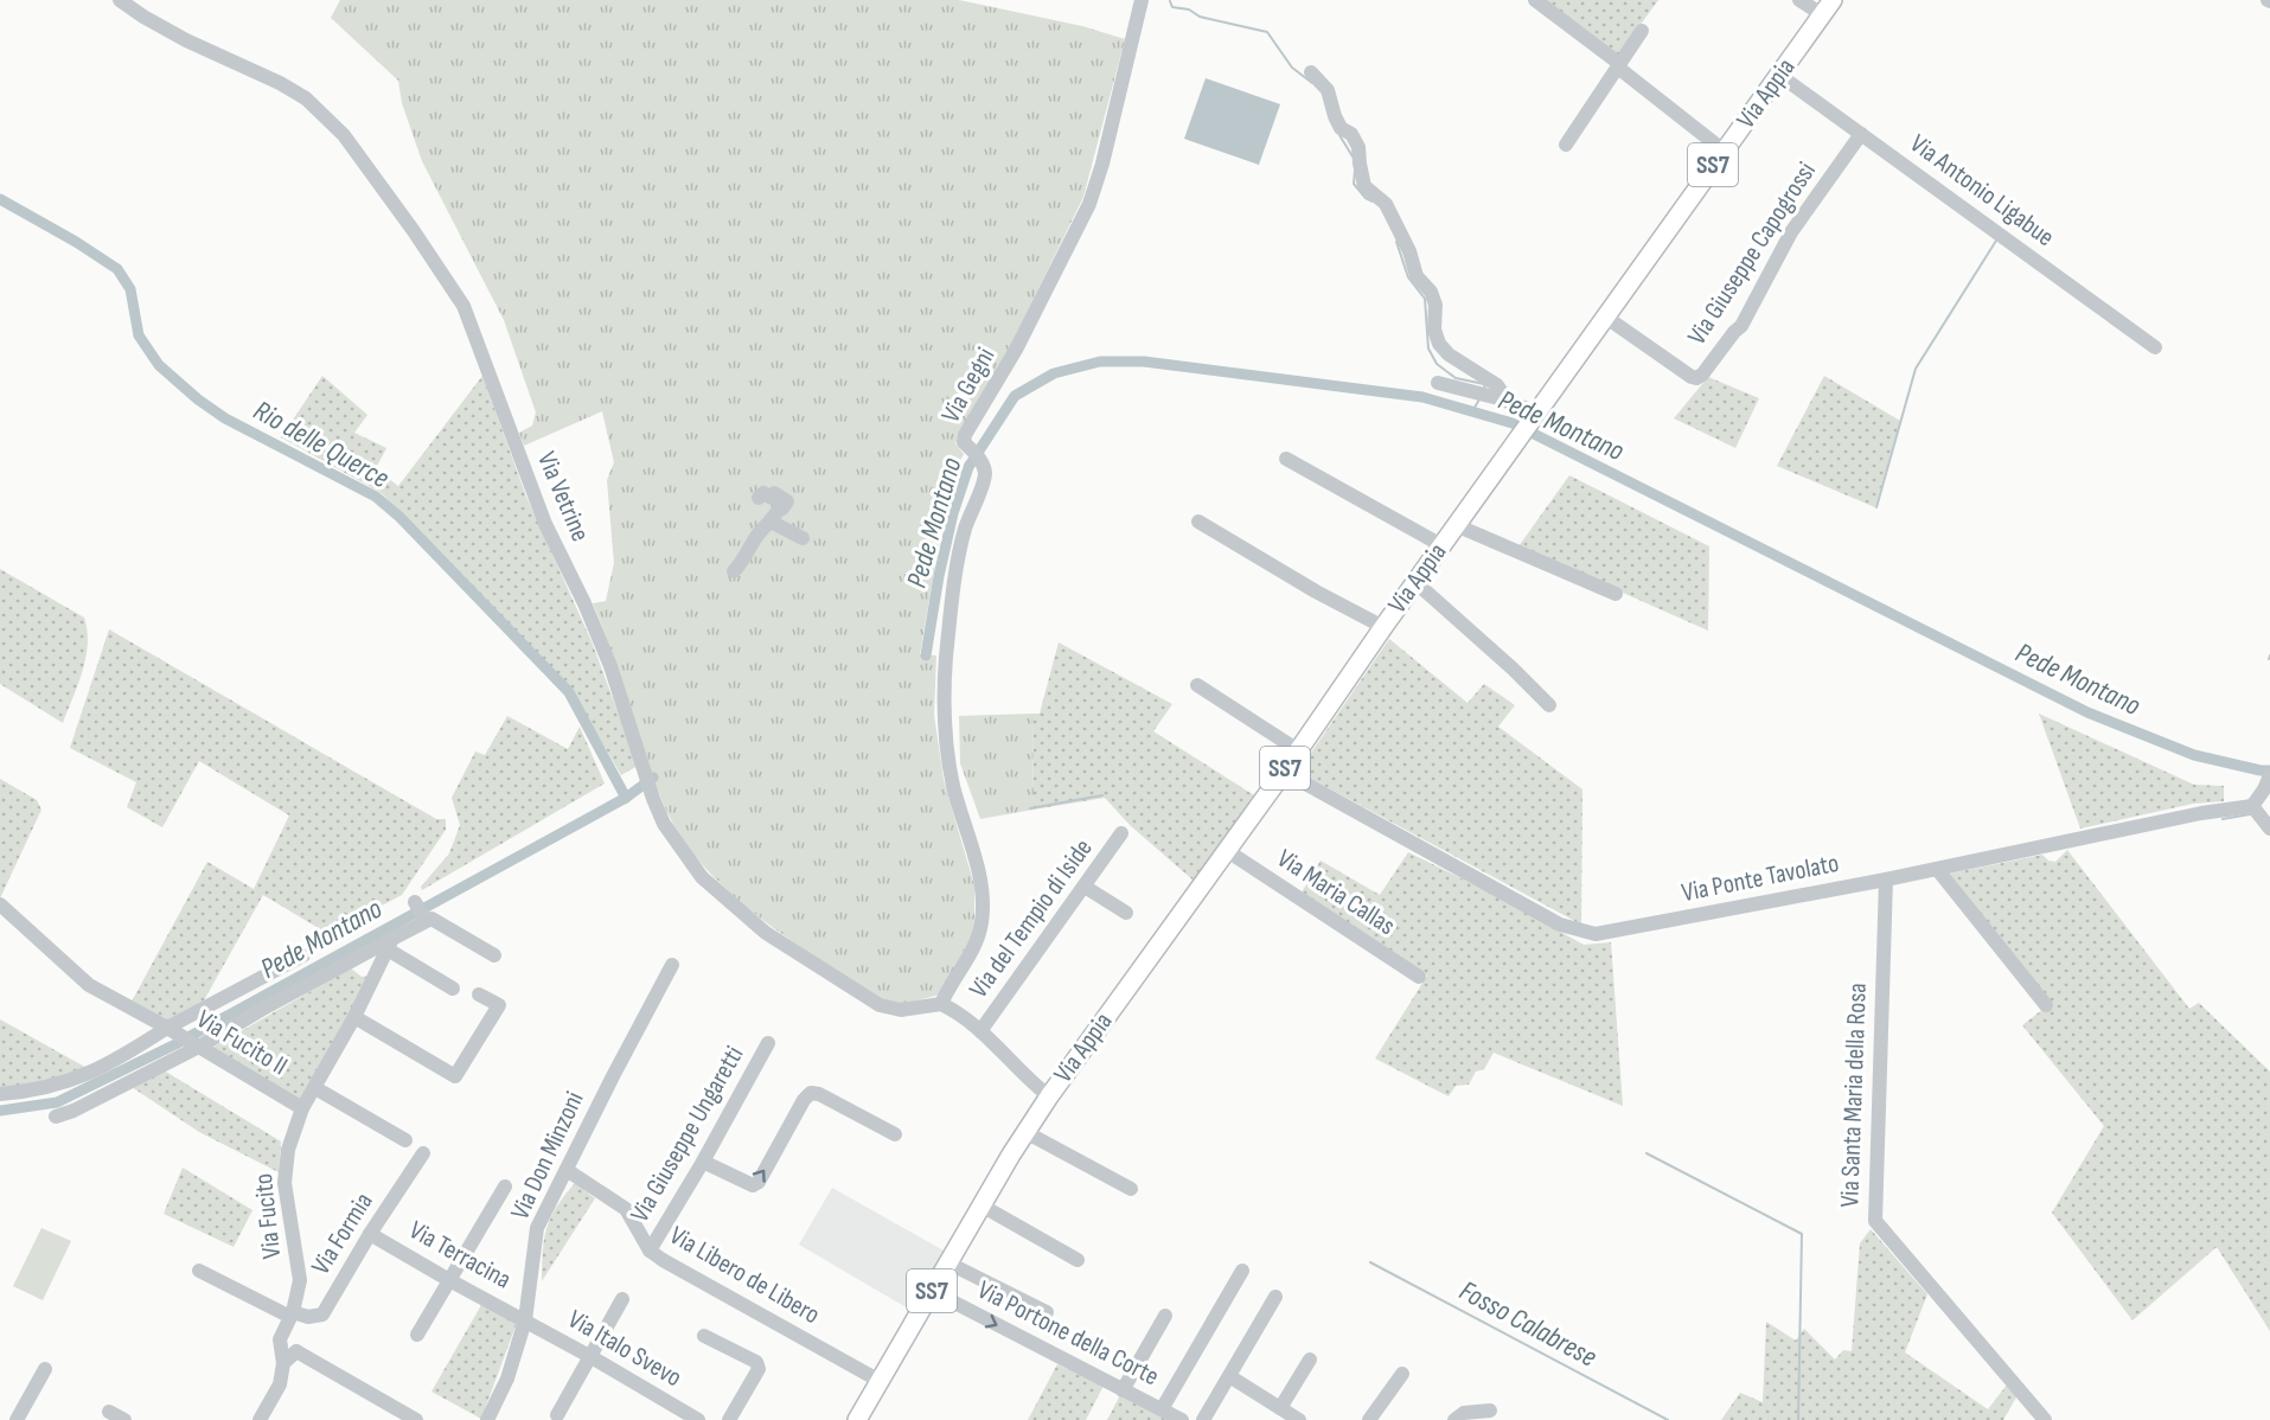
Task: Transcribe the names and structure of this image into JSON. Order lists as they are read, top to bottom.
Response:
{
  "streets": {
    "main road": ["Via Appia", "SS7"],
    "street": [
      "Via Antonio Ligabue",
      "Via Giuseppe Capogrossi",
      "Via Gegni",
      "Via Vetrine",
      "Via Ponte Tavolato",
      "Via Maria Callas",
      "Via del Tempio di Iside",
      "Via Fucito II",
      "Via Santa Maria della Rosa",
      "Via Giuseppe Ungaretti",
      "Via Don Minzoni",
      "Via Fucito",
      "Via Formia",
      "Via Terracina",
      "Via Libero de Libero",
      "Via Portone della Corte",
      "Via Italo Svevo"
    ]
  },
  "crossings": [
    ["Via Appia", "SS7"],
    ["Via Appia", "Via Antonio Ligabue"],
    ["Via Appia", "Via Giuseppe Capogrossi"],
    ["Via Appia", "Via Ponte Tavolato"],
    ["Via Appia", "Via Maria Callas"],
    ["SS7", "Via Libero de Libero"],
    ["SS7", "Via Portone della Corte"],
    ["Via Antonio Ligabue", "Via Giuseppe Capogrossi"],
    ["Via Gegni", "Via Vetrine"],
    ["Via Ponte Tavolato", "Via Santa Maria della Rosa"],
    ["Via Fucito II", "Via Fucito"],
    ["Via Giuseppe Ungaretti", "Via Libero de Libero"],
    ["Via Don Minzoni", "Via Terracina"],
    ["Via Don Minzoni", "Via Libero de Libero"],
    ["Via Don Minzoni", "Via Italo Svevo"],
    ["Via Fucito", "Via Formia"],
    ["Via Formia", "Via Terracina"],
    ["Via Terracina", "Via Italo Svevo"]
  ],
  "water": ["Pede Montano", "Rio delle Querce", "Fosso Calabrese"]
}
